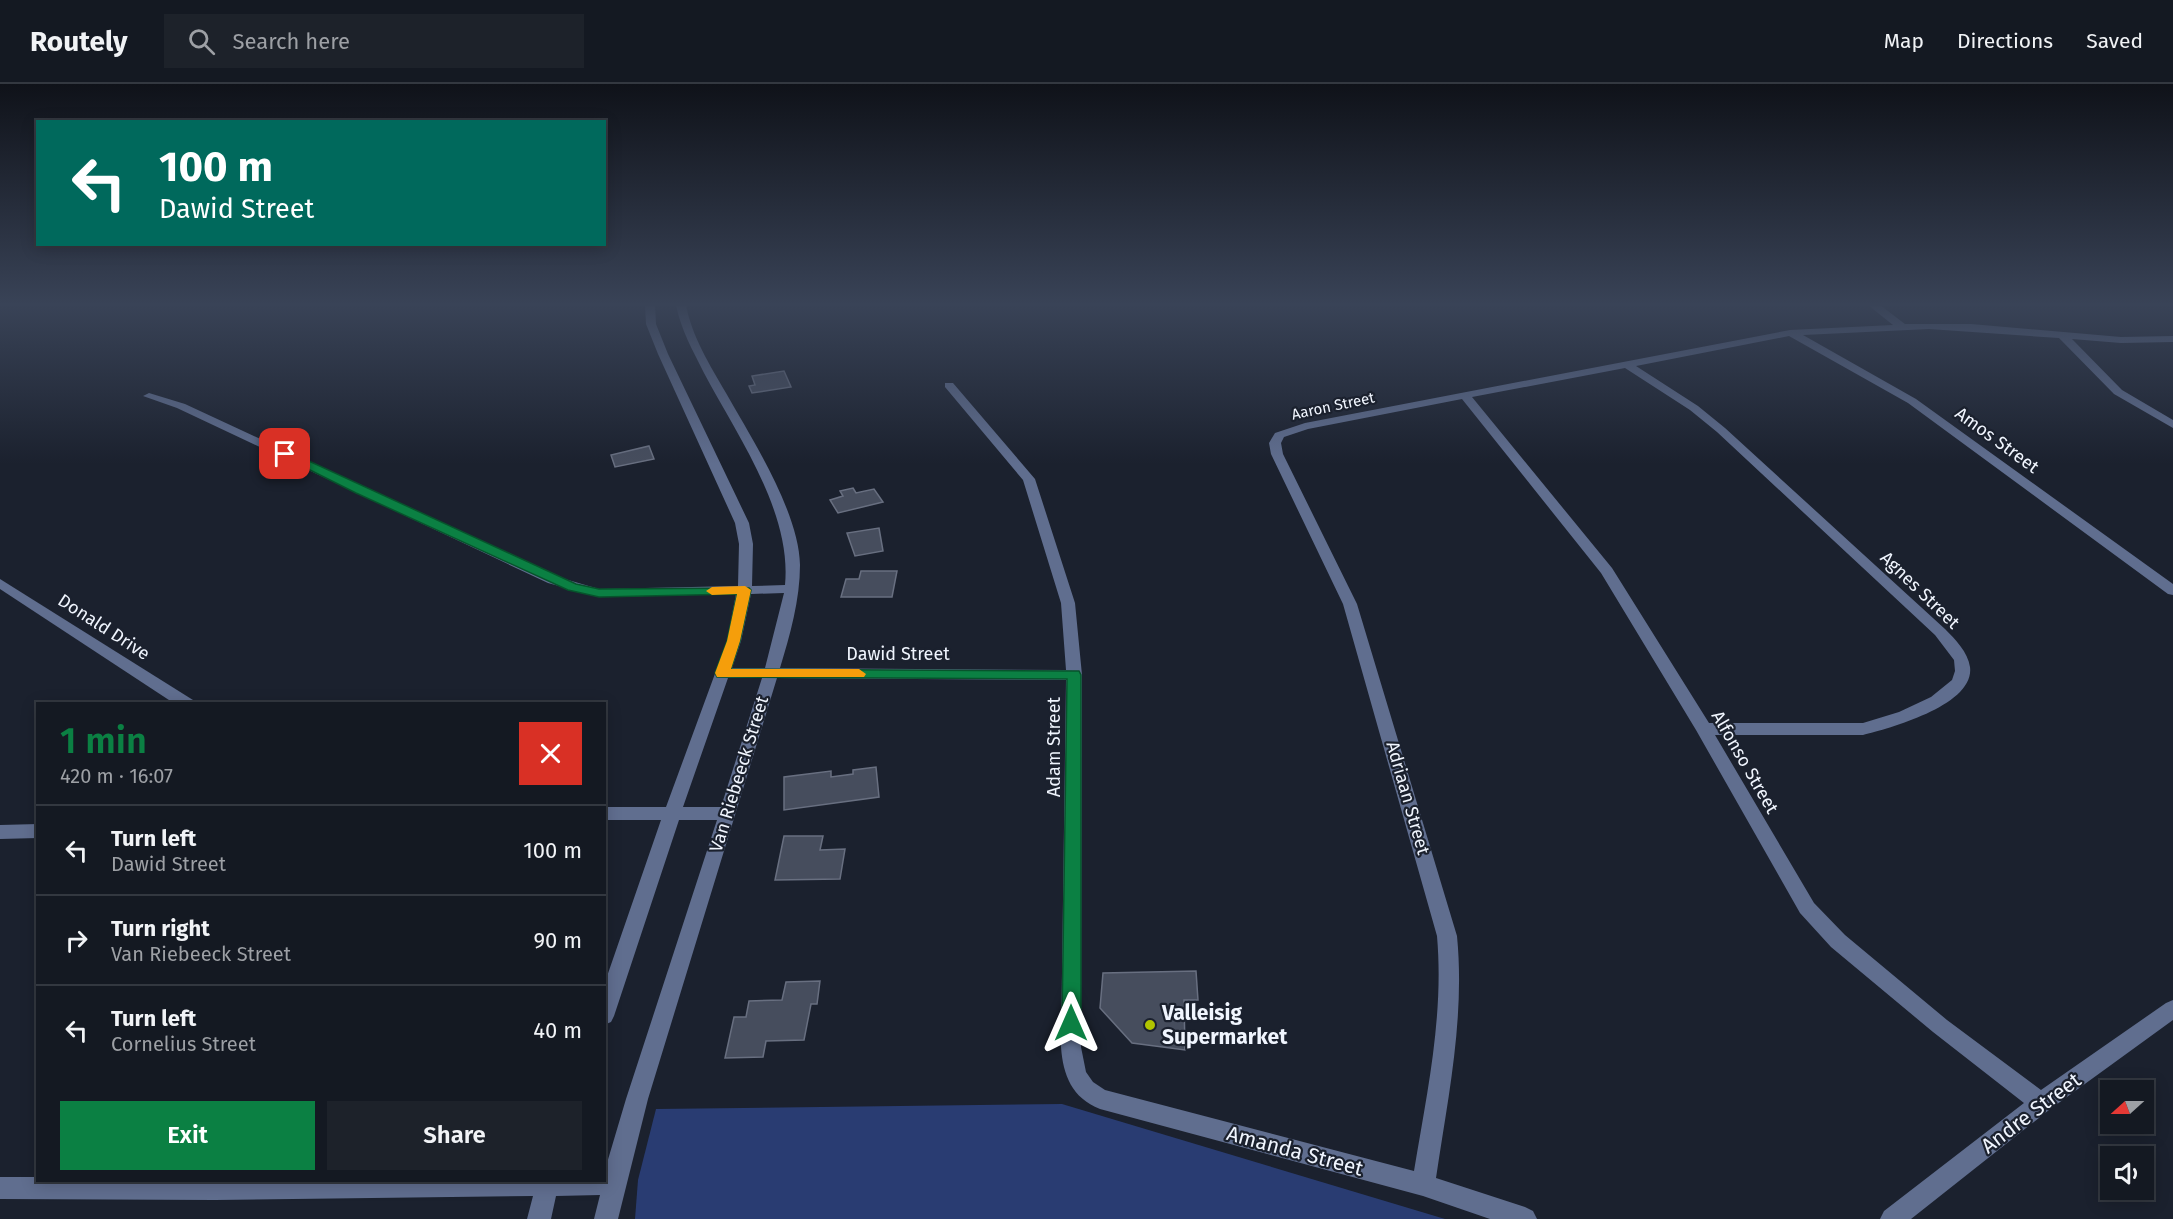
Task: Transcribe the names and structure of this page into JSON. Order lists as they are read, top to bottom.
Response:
{
  "streets": {
    "street": [
      "Aaron Street",
      "Amos Street",
      "Agnes Street",
      "Donald Drive",
      "Dawid Street",
      "Adam Street",
      "Alfonso Street",
      "Van Riebeeck Street",
      "Adriaan Street",
      "Andre Street",
      "Amanda Street"
    ]
  },
  "crossings": [
    ["Aaron Street", "Agnes Street"],
    ["Aaron Street", "Alfonso Street"],
    ["Aaron Street", "Adriaan Street"],
    ["Agnes Street", "Alfonso Street"],
    ["Dawid Street", "Adam Street"],
    ["Dawid Street", "Van Riebeeck Street"],
    ["Adam Street", "Amanda Street"],
    ["Alfonso Street", "Andre Street"],
    ["Adriaan Street", "Amanda Street"]
  ],
  "places": ["Valleisig Supermarket"],
  "north": "left",
  "page": {
    "header": "Routely",
    "search": "Search here",
    "nav": ["Map", "Directions", "Saved"],
    "turn": ["100 m", "Dawid Street"],
    "heading": ["1 min", "420 m · 16:07"],
    "list": [
      {
        "name": "Turn left",
        "note": "Dawid Street",
        "value": "100 m"
      },
      {
        "name": "Turn right",
        "note": "Van Riebeeck Street",
        "value": "90 m"
      },
      {
        "name": "Turn left",
        "note": "Cornelius Street",
        "value": "40 m"
      }
    ],
    "buttons": ["Exit", "Share"]
  }
}
